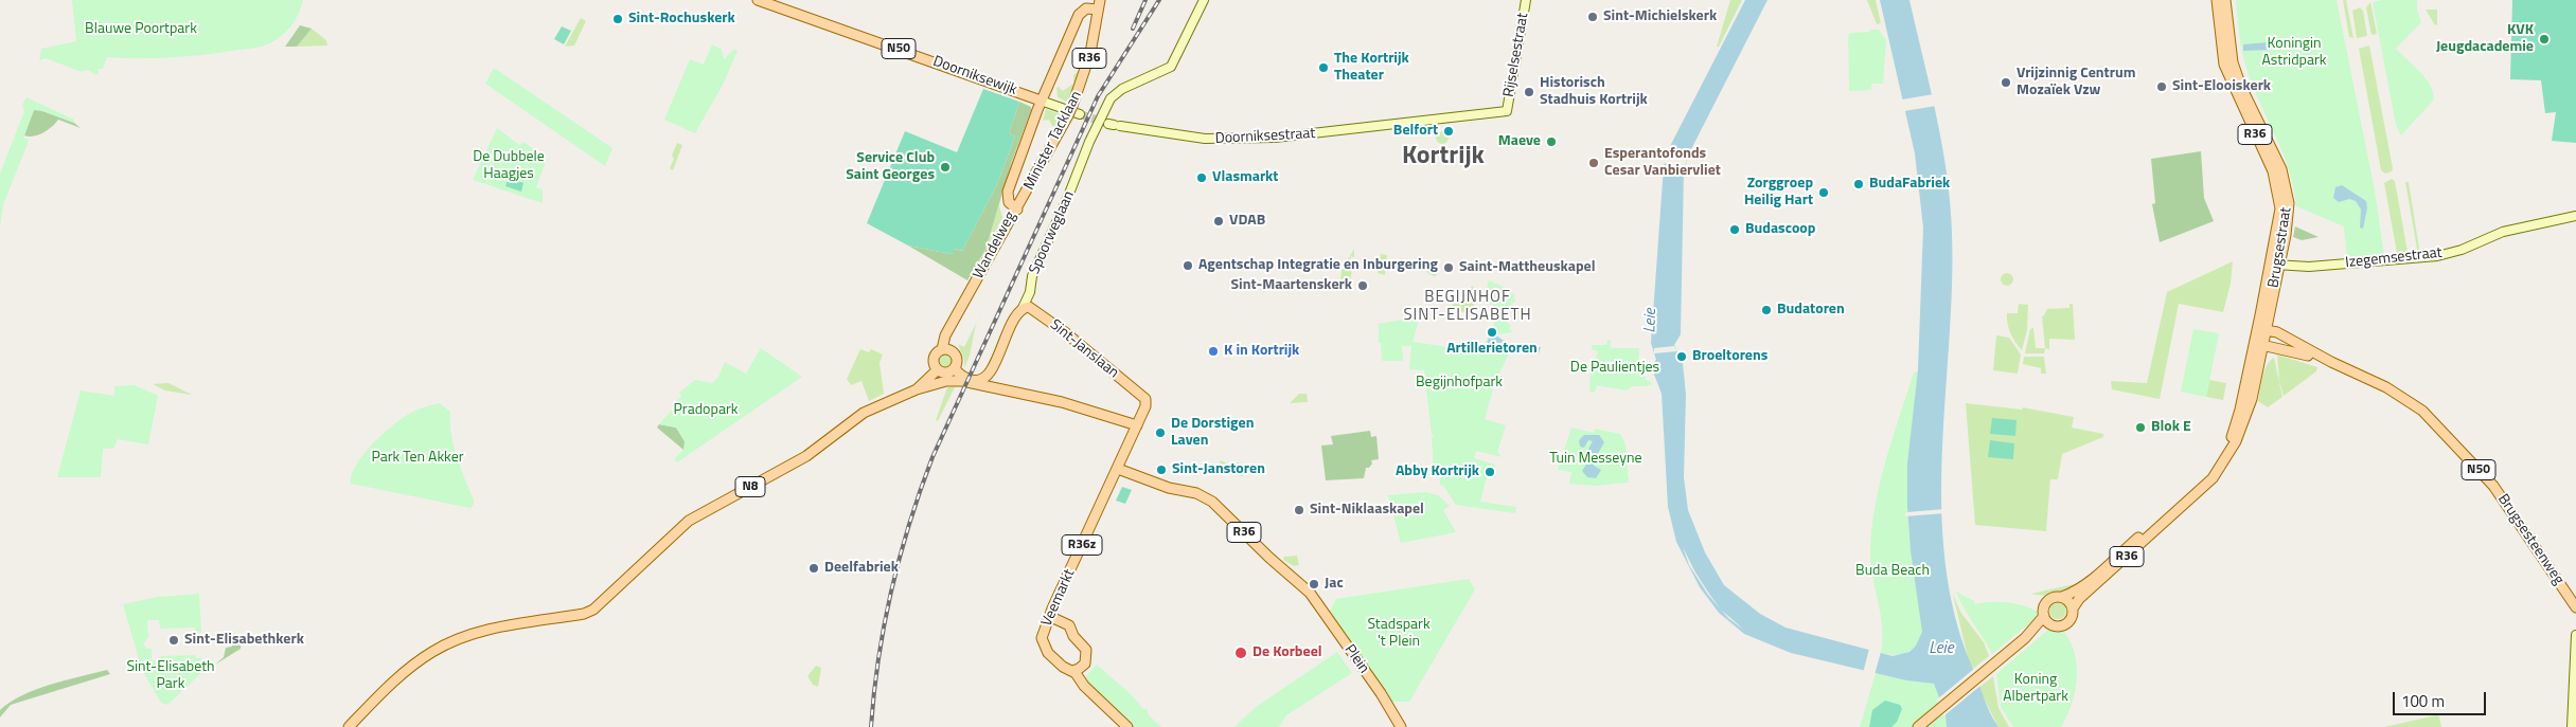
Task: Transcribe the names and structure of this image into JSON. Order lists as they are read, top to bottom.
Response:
{
  "streets": {
    "main road": [
      "N50",
      "R36",
      "Doorniksewijk",
      "Minister Tacklaan",
      "Spoorweglaan",
      "Wandelweg",
      "Brugsestraat",
      "Sint-Janslaan",
      "N8",
      "Brugsesteenweg",
      "R36z",
      "Veemarkt",
      "Plein"
    ],
    "street": ["Rijselsestraat", "Doorniksestraat", "Izegemsestraat"]
  },
  "crossings": [
    ["Rijselsestraat", "Doorniksestraat"],
    ["R36", "Wandelweg"],
    ["R36", "Brugsestraat"],
    ["R36", "N8"],
    ["R36", "Brugsesteenweg"],
    ["Doorniksewijk", "Minister Tacklaan"],
    ["Doorniksewijk", "Wandelweg"],
    ["Minister Tacklaan", "Wandelweg"],
    ["Spoorweglaan", "Sint-Janslaan"],
    ["Wandelweg", "N8"],
    ["Brugsestraat", "Izegemsestraat"],
    ["Brugsestraat", "Brugsesteenweg"],
    ["Sint-Janslaan", "Veemarkt"],
    ["R36z", "Veemarkt"],
    ["Veemarkt", "Plein"]
  ],
  "districts": ["Kortrijk", "BEGIJNHOF SINT-ELISABETH"],
  "water": ["Leie"],
  "parks": [
    "Blauwe Poortpark",
    "Koningin Astridpark",
    "De Dubbele Haagjes",
    "De Paulientjes",
    "Begijnhofpark",
    "Pradopark",
    "Park Ten Akker",
    "Tuin Messeyne",
    "Buda Beach",
    "Stadspark 't Plein",
    "Sint-Elisabeth Park",
    "Koning Albertpark"
  ],
  "places": [
    "Sint-Michielskerk",
    "Sint-Rochuskerk",
    "KVK Jeugdacademie",
    "The Kortrijk Theater",
    "Vrijzinnig Centrum Mozaïek Vzw",
    "Sint-Elooiskerk",
    "Historisch Stadhuis Kortrijk",
    "Belfort",
    "Maeve",
    "Esperantofonds Cesar Vanbiervliet",
    "Service Club Saint Georges",
    "Vlasmarkt",
    "BudaFabriek",
    "Zorggroep Heilig Hart",
    "VDAB",
    "Budascoop",
    "Agentschap Integratie en Inburgering",
    "Saint-Mattheuskapel",
    "Sint-Maartenskerk",
    "Budatoren",
    "Artillerietoren",
    "K in Kortrijk",
    "Broeltorens",
    "Blok E",
    "De Dorstigen Laven",
    "Sint-Janstoren",
    "Abby Kortrijk",
    "Sint-Niklaaskapel",
    "Deelfabriek",
    "Jac",
    "Sint-Elisabethkerk",
    "De Korbeel"
  ],
  "scale_bar": "100 m"
}
